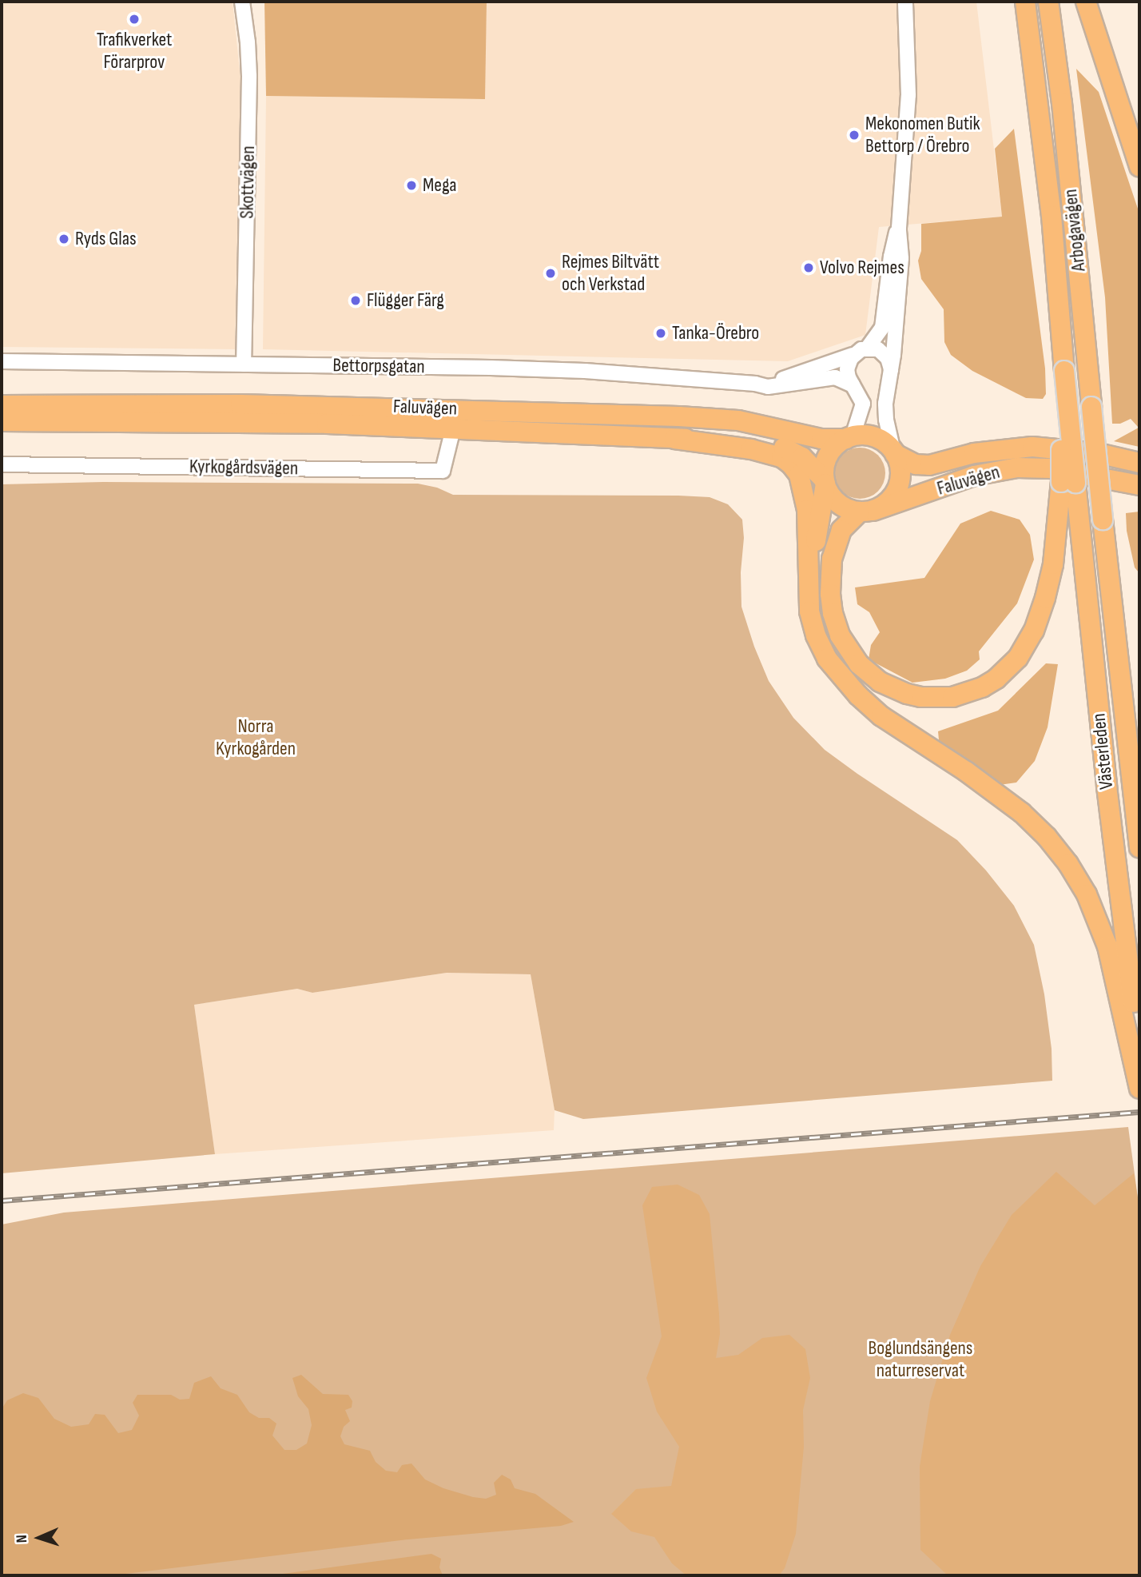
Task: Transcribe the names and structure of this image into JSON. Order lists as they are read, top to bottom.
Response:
{
  "streets": {
    "highway": ["Arbogavägen", "Faluvägen", "Västerleden"],
    "street": ["Skottvägen", "Bettorpsgatan", "Kyrkogårdsvägen"]
  },
  "crossings": [
    ["Skottvägen", "Bettorpsgatan"],
    ["Arbogavägen", "Faluvägen"],
    ["Arbogavägen", "Västerleden"],
    ["Faluvägen", "Kyrkogårdsvägen"],
    ["Faluvägen", "Västerleden"]
  ],
  "parks": ["Norra Kyrkogården", "Boglundsängens naturreservat"],
  "places": [
    "Trafikverket Förarprov",
    "Mekonomen Butik Bettorp / Örebro",
    "Mega",
    "Ryds Glas",
    "Volvo Rejmes",
    "Rejmes Biltvätt och Verkstad",
    "Flügger Färg",
    "Tanka-Örebro"
  ],
  "north": "left"
}
